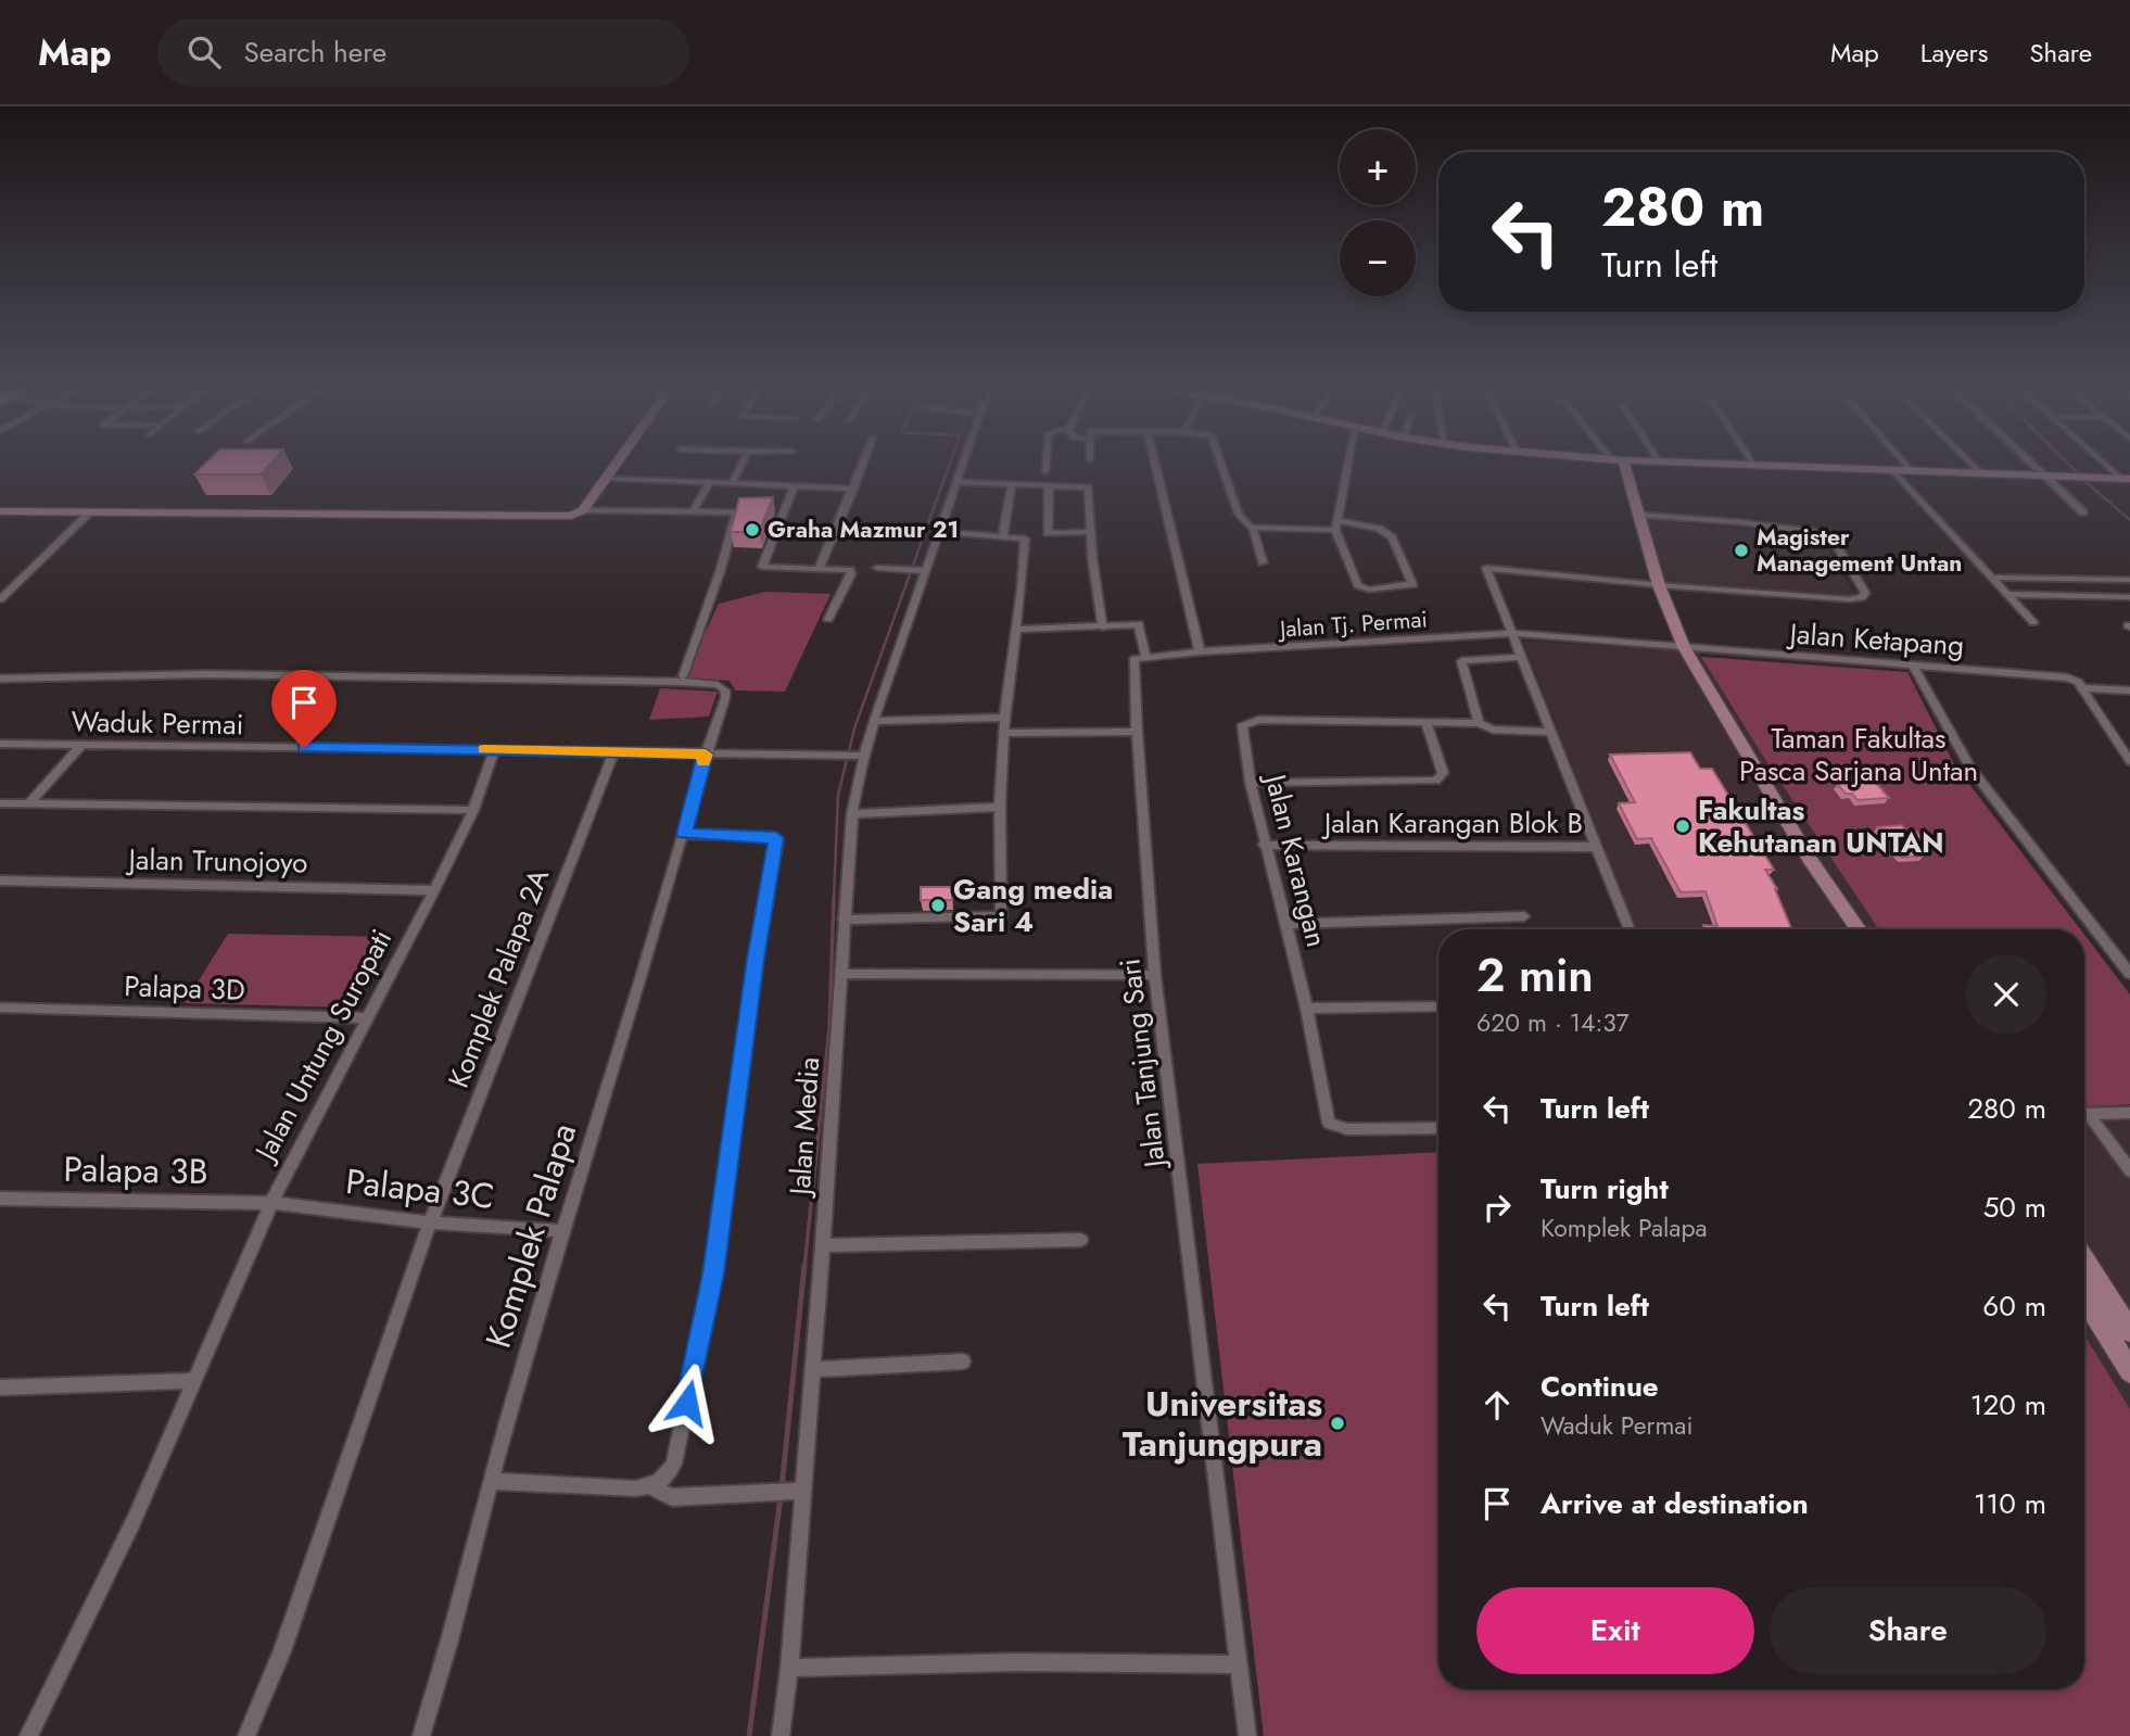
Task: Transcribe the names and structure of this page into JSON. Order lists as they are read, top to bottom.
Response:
{
  "streets": {
    "street": [
      "Jalan Tj. Permai",
      "Jalan Ketapang",
      "Waduk Permai",
      "Jalan Karangan Blok B",
      "Jalan Trunojoyo",
      "Jalan Karangan",
      "Komplek Palapa 2A",
      "Palapa 3D",
      "Jalan Untung Suropati",
      "Jalan Tanjung Sari",
      "Jalan Media",
      "Palapa 3B",
      "Palapa 3C",
      "Komplek Palapa"
    ]
  },
  "crossings": [
    ["Jalan Tj. Permai", "Jalan Ketapang"],
    ["Waduk Permai", "Komplek Palapa 2A"],
    ["Waduk Permai", "Jalan Untung Suropati"],
    ["Waduk Permai", "Jalan Media"],
    ["Waduk Permai", "Komplek Palapa"],
    ["Jalan Karangan Blok B", "Jalan Karangan"],
    ["Jalan Trunojoyo", "Jalan Untung Suropati"],
    ["Komplek Palapa 2A", "Palapa 3C"],
    ["Palapa 3D", "Jalan Untung Suropati"],
    ["Jalan Untung Suropati", "Palapa 3B"],
    ["Jalan Untung Suropati", "Palapa 3C"],
    ["Palapa 3B", "Palapa 3C"],
    ["Palapa 3C", "Komplek Palapa"]
  ],
  "parks": ["Taman Fakultas Pasca Sarjana Untan"],
  "places": [
    "Graha Mazmur 21",
    "Magister Management Untan",
    "Fakultas Kehutanan UNTAN",
    "Gang media Sari 4",
    "Universitas Tanjungpura"
  ],
  "page": {
    "header": "Map",
    "search": "Search here",
    "nav": ["Map", "Layers", "Share"],
    "map_buttons": ["+", "−"],
    "turn": ["280 m", "Turn left"],
    "heading": ["2 min", "620 m · 14:37"],
    "list": [
      {
        "name": "Turn left",
        "value": "280 m"
      },
      {
        "name": "Turn right",
        "note": "Komplek Palapa",
        "value": "50 m"
      },
      {
        "name": "Turn left",
        "value": "60 m"
      },
      {
        "name": "Continue",
        "note": "Waduk Permai",
        "value": "120 m"
      },
      {
        "name": "Arrive at destination",
        "value": "110 m"
      }
    ],
    "buttons": ["Exit", "Share"]
  }
}
